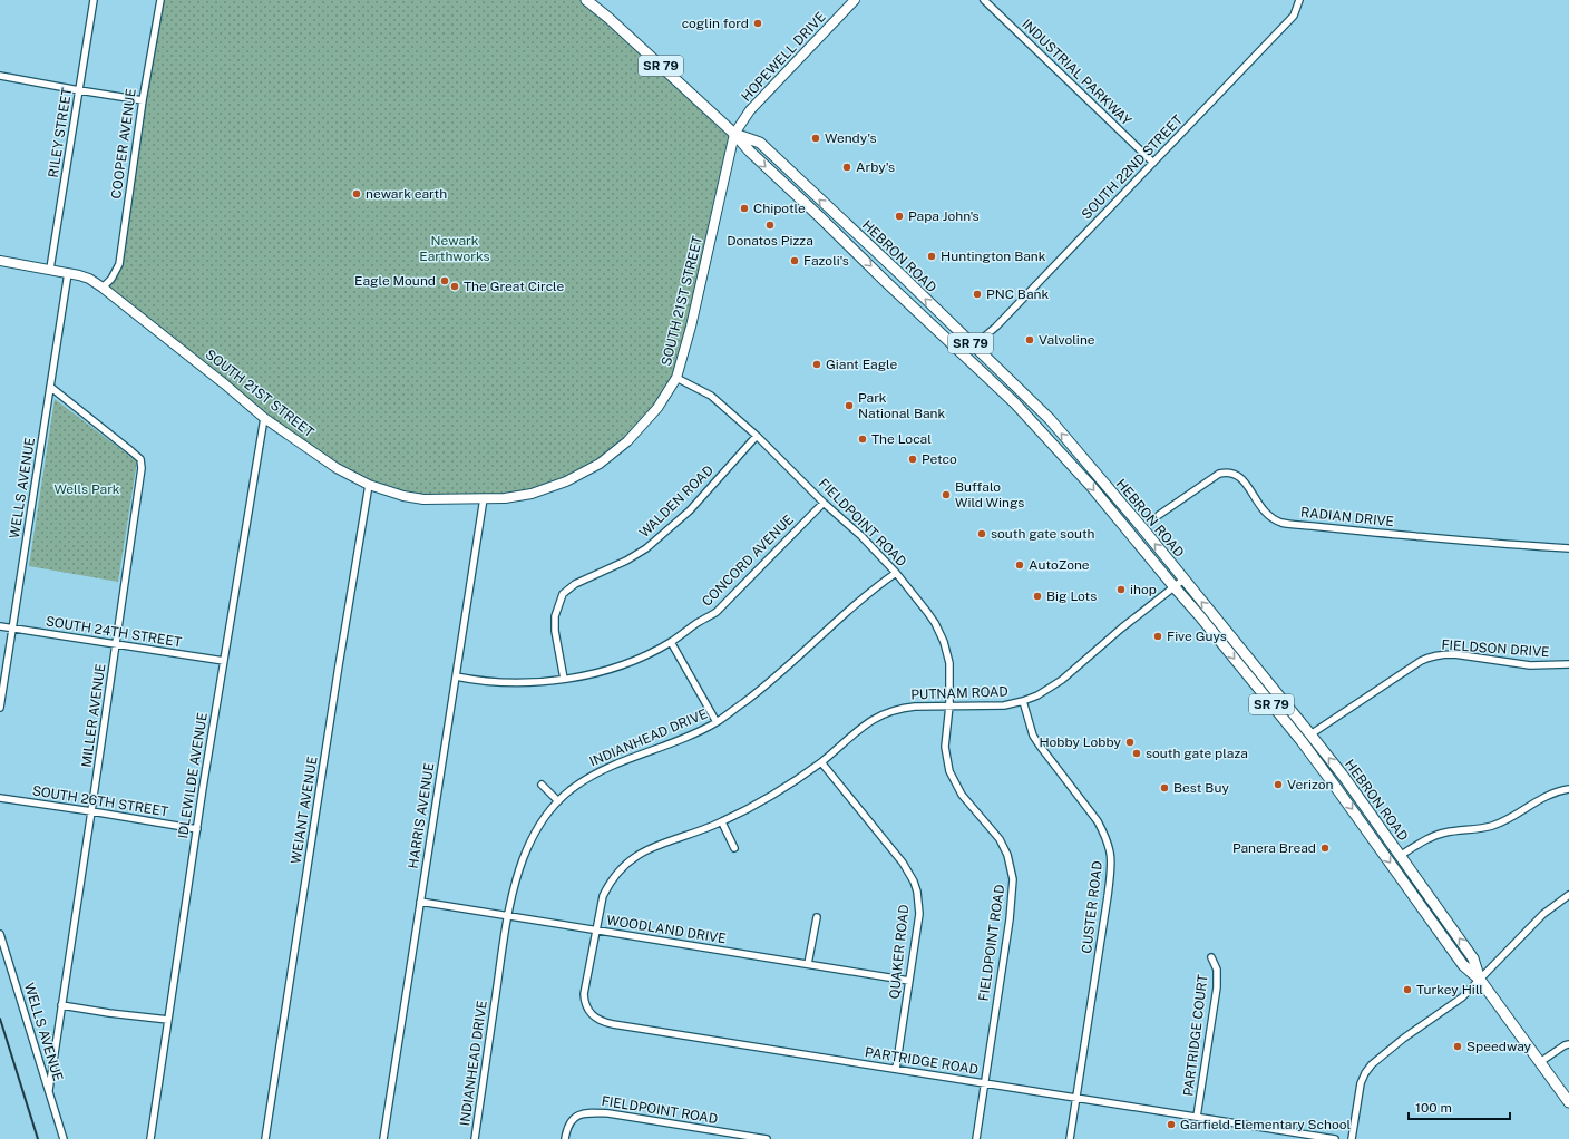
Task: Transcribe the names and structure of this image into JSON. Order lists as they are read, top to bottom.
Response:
{
  "streets": {
    "highway": ["SR 79", "HEBRON ROAD"],
    "main road": ["HOPEWELL DRIVE", "SOUTH 21ST STREET"],
    "street": [
      "INDUSTRIAL PARKWAY",
      "RILEY STREET",
      "COOPER AVENUE",
      "SOUTH 22ND STREET",
      "WELLS AVENUE",
      "WALDEN ROAD",
      "RADIAN DRIVE",
      "FIELDPOINT ROAD",
      "CONCORD AVENUE",
      "SOUTH 24TH STREET",
      "FIELDSON DRIVE",
      "PUTNAM ROAD",
      "MILLER AVENUE",
      "INDIANHEAD DRIVE",
      "IDLEWILDE AVENUE",
      "SOUTH 26TH STREET",
      "WEIANT AVENUE",
      "HARRIS AVENUE",
      "CUSTER ROAD",
      "WOODLAND DRIVE",
      "QUAKER ROAD",
      "PARTRIDGE COURT",
      "PARTRIDGE ROAD"
    ]
  },
  "crossings": [
    ["HOPEWELL DRIVE", "HEBRON ROAD"],
    ["HOPEWELL DRIVE", "SOUTH 21ST STREET"],
    ["INDUSTRIAL PARKWAY", "SOUTH 22ND STREET"],
    ["RILEY STREET", "SOUTH 21ST STREET"],
    ["COOPER AVENUE", "SOUTH 21ST STREET"],
    ["SOUTH 22ND STREET", "HEBRON ROAD"],
    ["HEBRON ROAD", "SOUTH 21ST STREET"],
    ["HEBRON ROAD", "FIELDSON DRIVE"],
    ["HEBRON ROAD", "PUTNAM ROAD"],
    ["SOUTH 21ST STREET", "WELLS AVENUE"],
    ["SOUTH 21ST STREET", "FIELDPOINT ROAD"],
    ["SOUTH 21ST STREET", "IDLEWILDE AVENUE"],
    ["SOUTH 21ST STREET", "WEIANT AVENUE"],
    ["SOUTH 21ST STREET", "HARRIS AVENUE"],
    ["WELLS AVENUE", "SOUTH 24TH STREET"],
    ["WELLS AVENUE", "MILLER AVENUE"],
    ["WALDEN ROAD", "FIELDPOINT ROAD"],
    ["WALDEN ROAD", "CONCORD AVENUE"],
    ["FIELDPOINT ROAD", "CONCORD AVENUE"],
    ["FIELDPOINT ROAD", "PUTNAM ROAD"],
    ["FIELDPOINT ROAD", "INDIANHEAD DRIVE"],
    ["FIELDPOINT ROAD", "PARTRIDGE ROAD"],
    ["CONCORD AVENUE", "HARRIS AVENUE"],
    ["SOUTH 24TH STREET", "MILLER AVENUE"],
    ["SOUTH 24TH STREET", "IDLEWILDE AVENUE"],
    ["PUTNAM ROAD", "CUSTER ROAD"],
    ["PUTNAM ROAD", "WOODLAND DRIVE"],
    ["PUTNAM ROAD", "QUAKER ROAD"],
    ["PUTNAM ROAD", "PARTRIDGE ROAD"],
    ["MILLER AVENUE", "SOUTH 26TH STREET"],
    ["INDIANHEAD DRIVE", "WOODLAND DRIVE"],
    ["IDLEWILDE AVENUE", "SOUTH 26TH STREET"],
    ["HARRIS AVENUE", "WOODLAND DRIVE"],
    ["CUSTER ROAD", "PARTRIDGE ROAD"],
    ["WOODLAND DRIVE", "QUAKER ROAD"],
    ["WOODLAND DRIVE", "PARTRIDGE ROAD"],
    ["QUAKER ROAD", "PARTRIDGE ROAD"],
    ["PARTRIDGE COURT", "PARTRIDGE ROAD"]
  ],
  "parks": ["Newark Earthworks", "Wells Park"],
  "places": [
    "coglin ford",
    "Wendy's",
    "Arby's",
    "newark earth",
    "Chipotle",
    "Papa John's",
    "Donatos Pizza",
    "Huntington Bank",
    "Fazoli's",
    "Eagle Mound",
    "The Great Circle",
    "PNC Bank",
    "Valvoline",
    "Giant Eagle",
    "Park National Bank",
    "The Local",
    "Petco",
    "Buffalo Wild Wings",
    "south gate south",
    "AutoZone",
    "ihop",
    "Big Lots",
    "Five Guys",
    "Hobby Lobby",
    "south gate plaza",
    "Verizon",
    "Best Buy",
    "Panera Bread",
    "Turkey Hill",
    "Speedway",
    "Garfield Elementary School"
  ],
  "scale_bar": "100 m"
}
